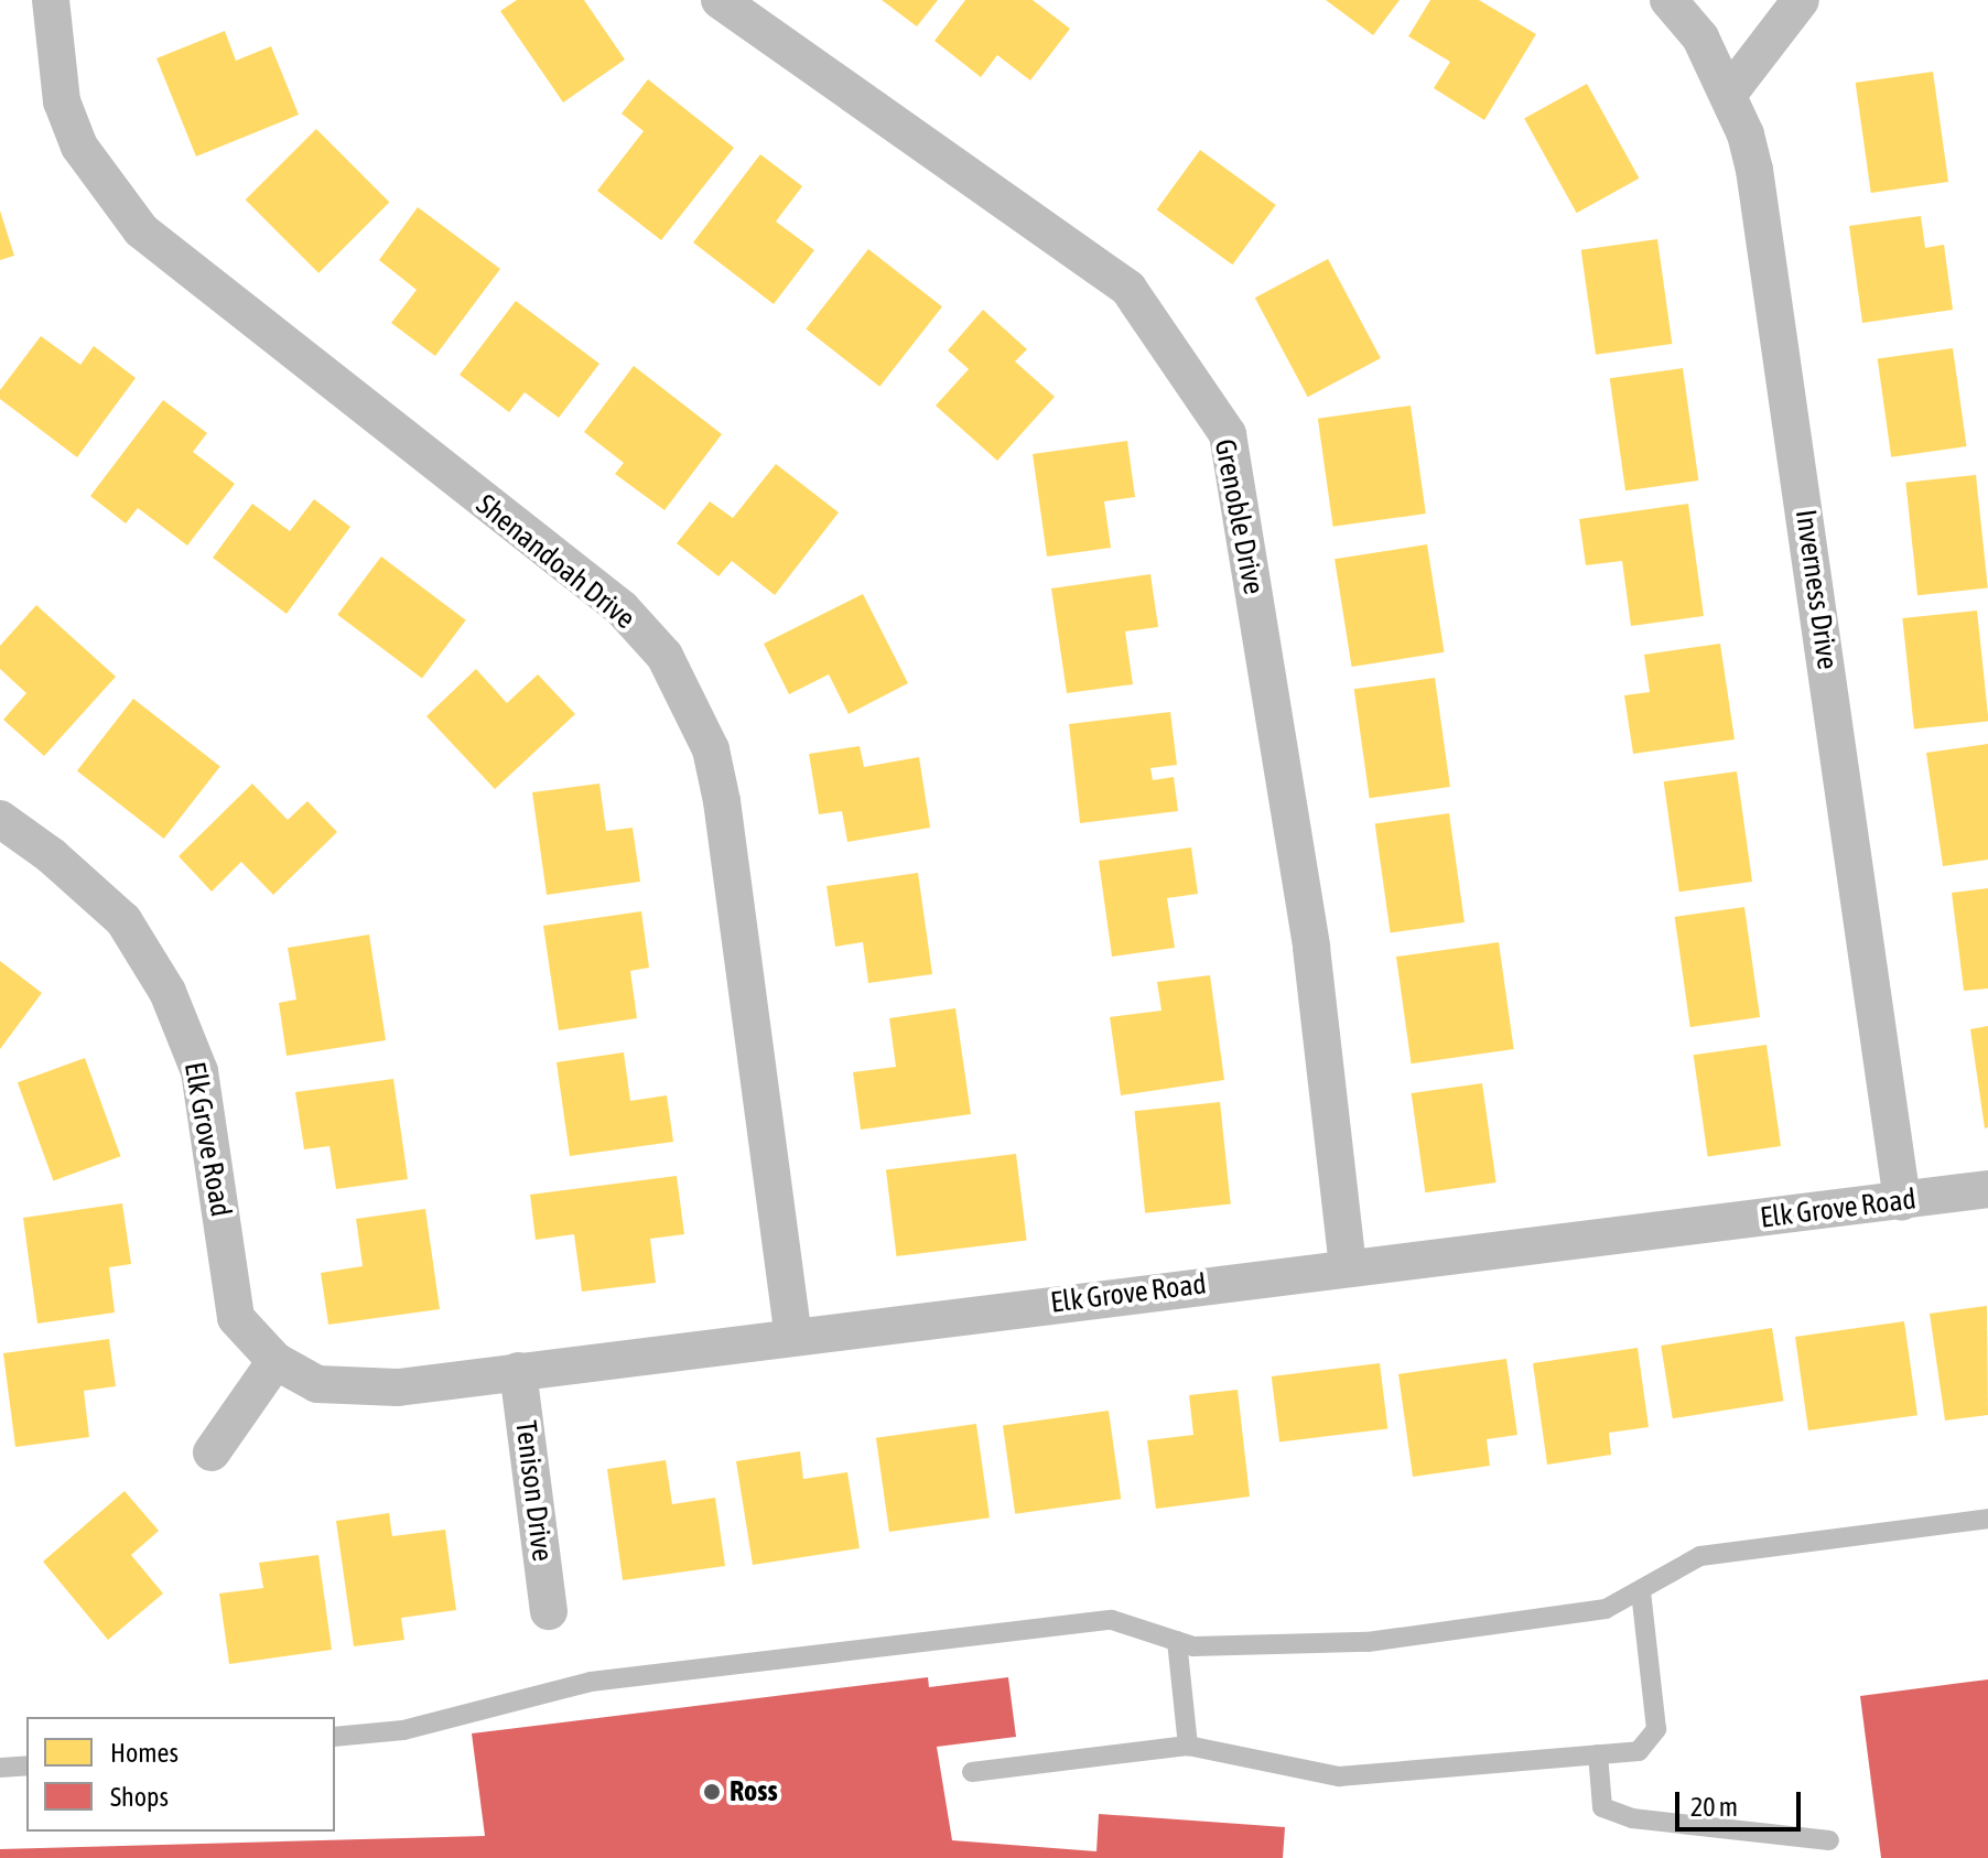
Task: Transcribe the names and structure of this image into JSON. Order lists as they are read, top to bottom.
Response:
{
  "streets": {
    "street": [
      "Grenoble Drive",
      "Shenandoah Drive",
      "Inverness Drive",
      "Elk Grove Road",
      "Tenison Drive"
    ]
  },
  "crossings": [
    ["Grenoble Drive", "Elk Grove Road"],
    ["Shenandoah Drive", "Elk Grove Road"],
    ["Inverness Drive", "Elk Grove Road"],
    ["Elk Grove Road", "Tenison Drive"]
  ],
  "places": ["Ross"],
  "legend": ["Homes", "Shops"],
  "scale_bar": "20 m"
}
